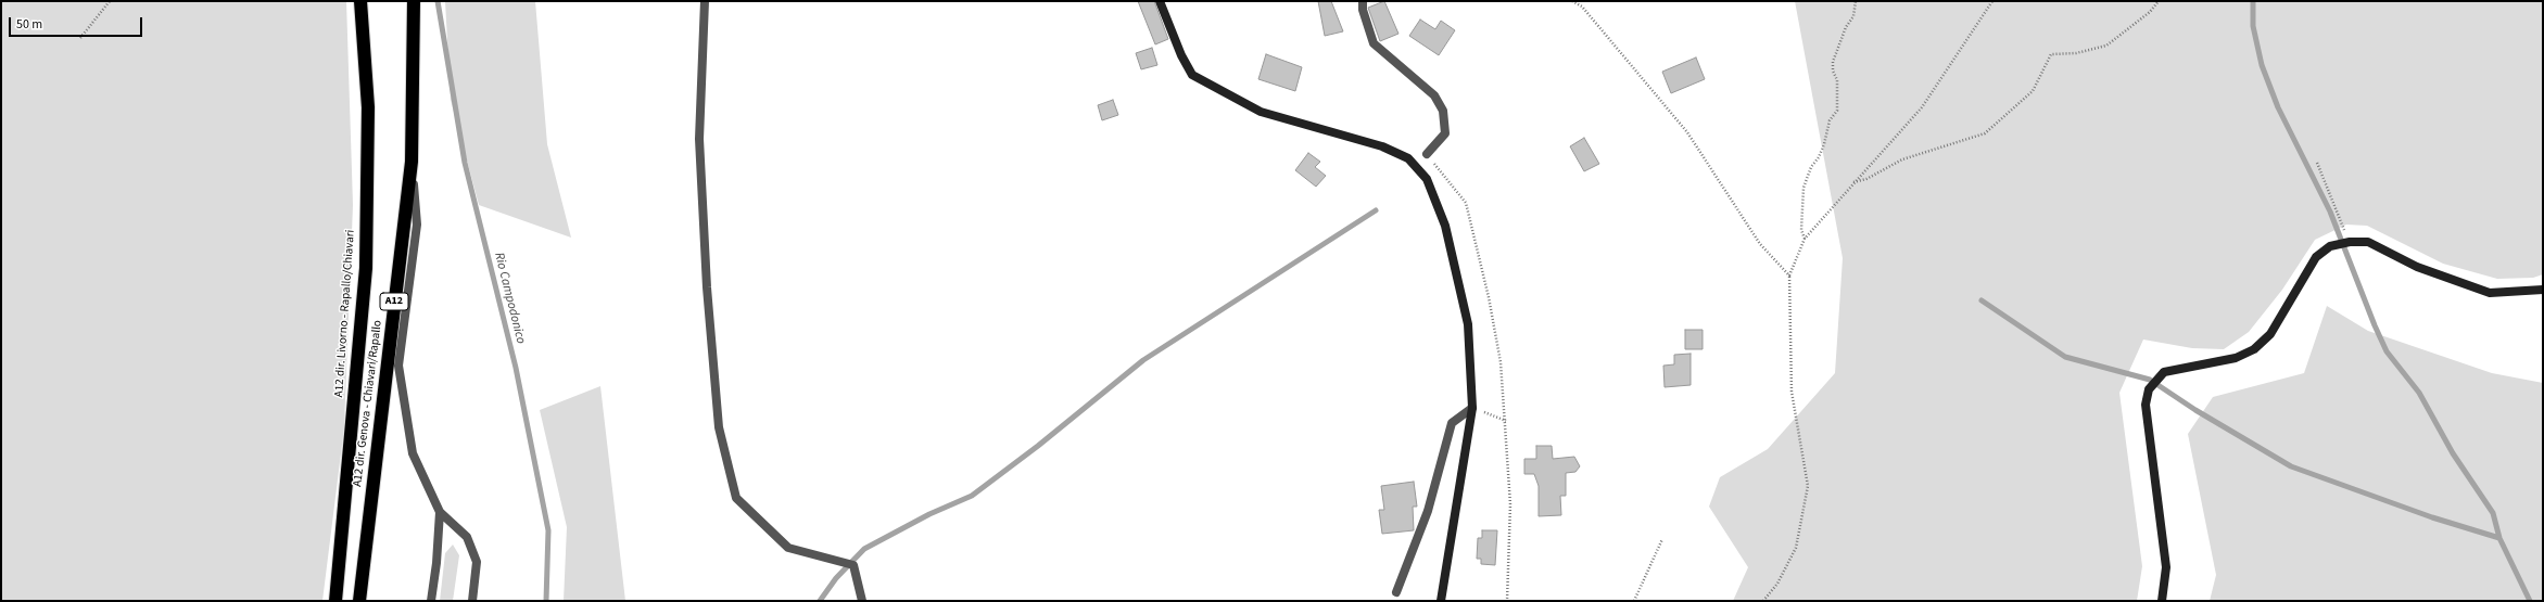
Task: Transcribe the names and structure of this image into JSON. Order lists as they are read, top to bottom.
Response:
{
  "streets": {
    "highway": ["A12", "A12 dir. Livorno - Rapallo/Chiavari", "A12 dir. Genova - Chiavari/Rapallo"]
  },
  "water": ["Rio Campodonico"],
  "scale_bar": "50 m"
}
